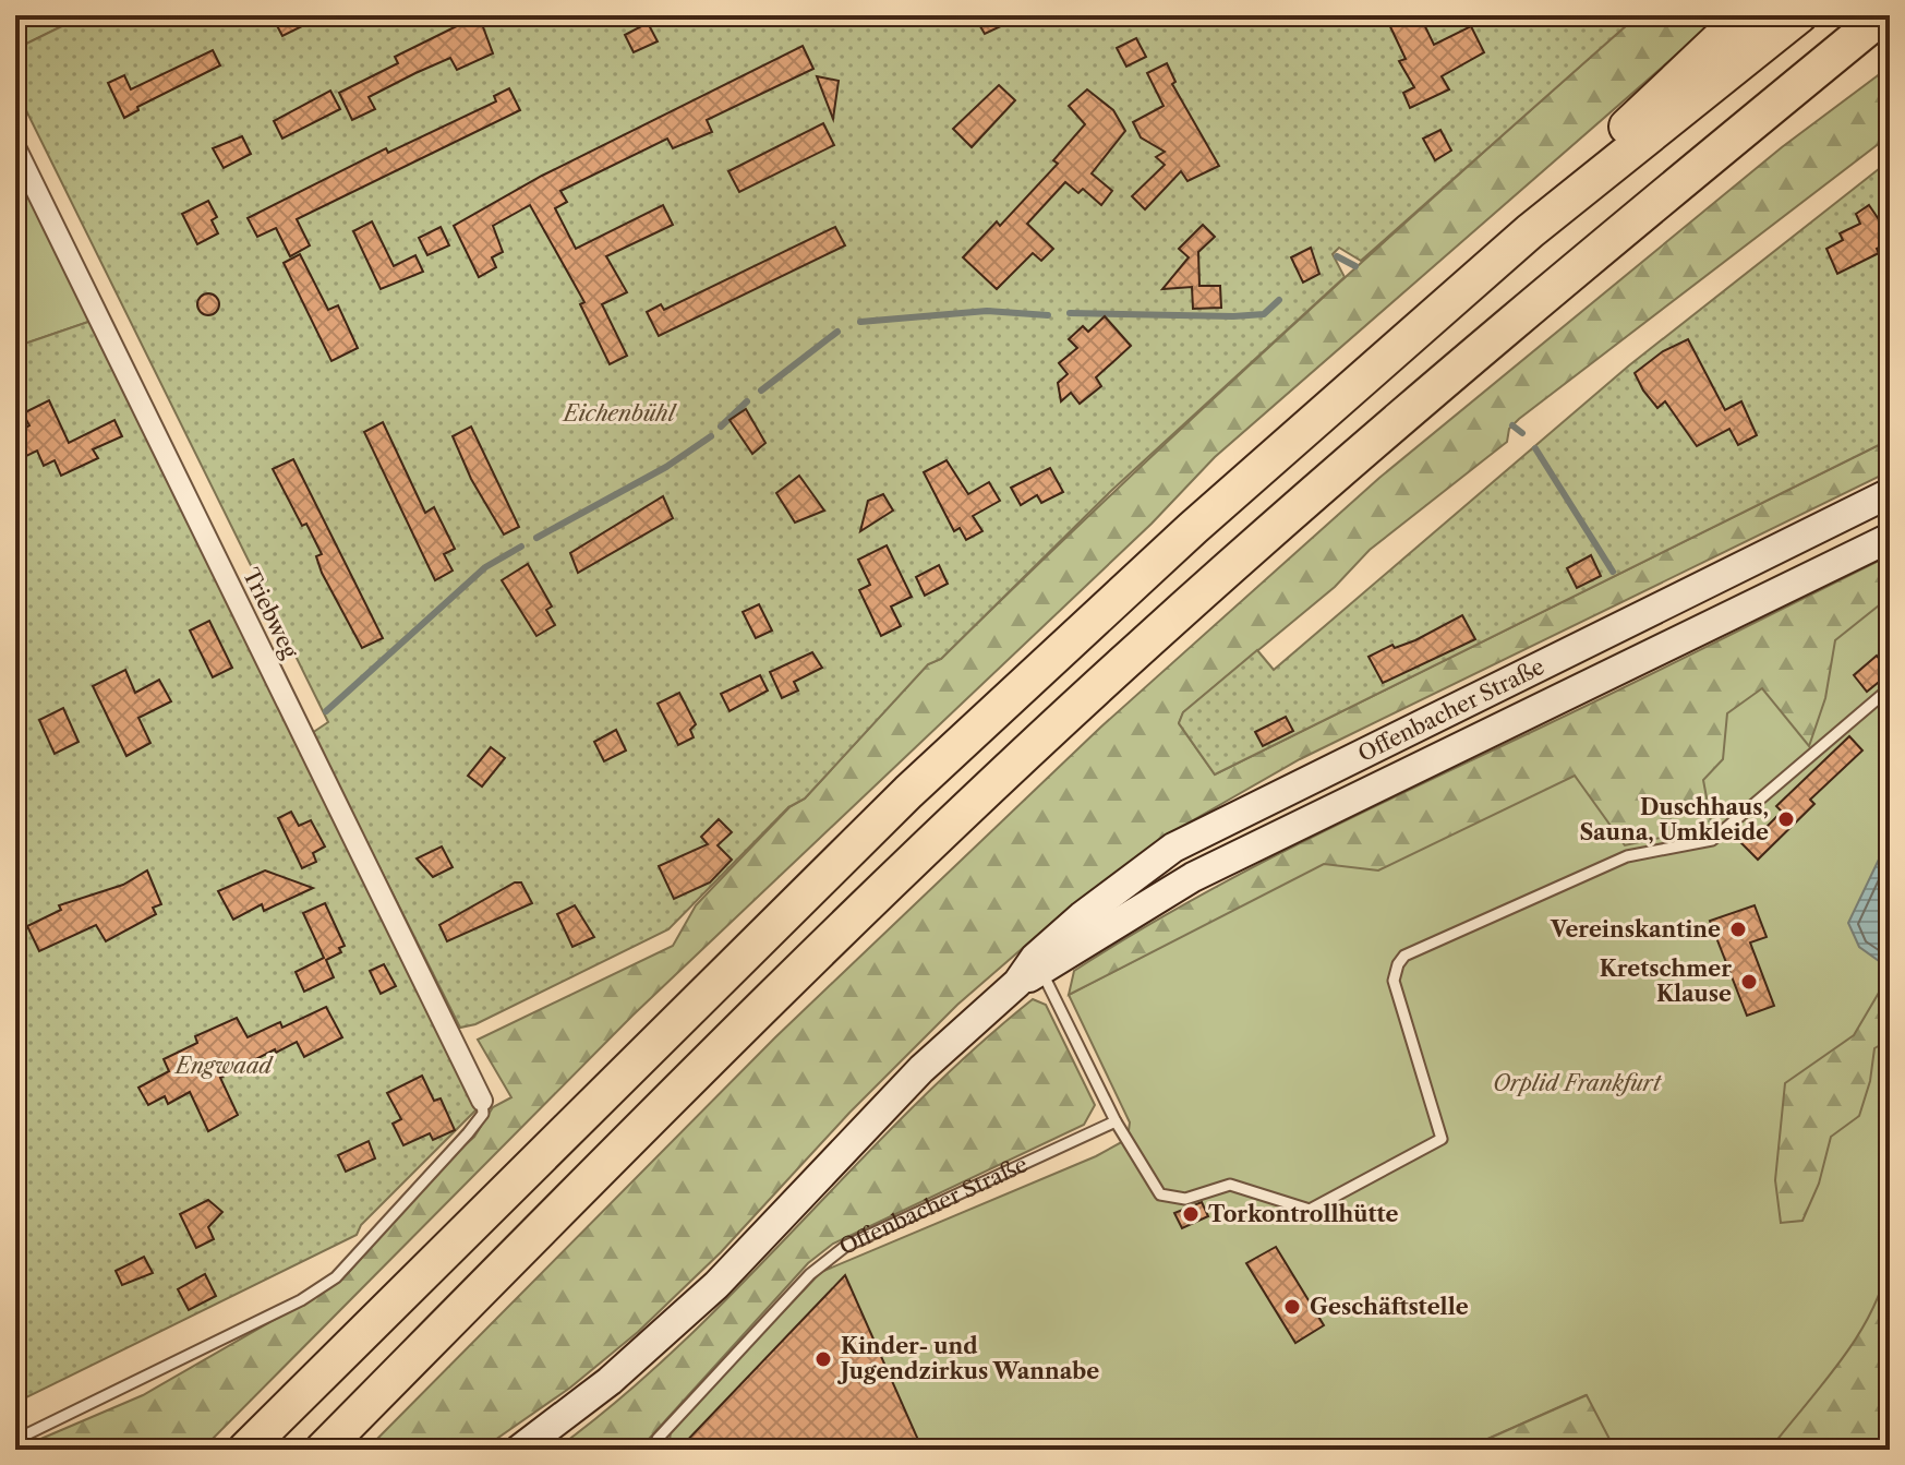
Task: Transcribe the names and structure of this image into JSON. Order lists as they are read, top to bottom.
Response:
{
  "streets": {
    "main road": ["Offenbacher Straße"],
    "street": ["Triebweg"]
  },
  "parks": ["Eichenbühl", "Engwaad", "Orplid Frankfurt"],
  "places": [
    "Duschhaus, Sauna, Umkleide",
    "Vereinskantine",
    "Kretschmer Klause",
    "Torkontrollhütte",
    "Geschäftstelle",
    "Kinder- und Jugendzirkus Wannabe"
  ]
}
